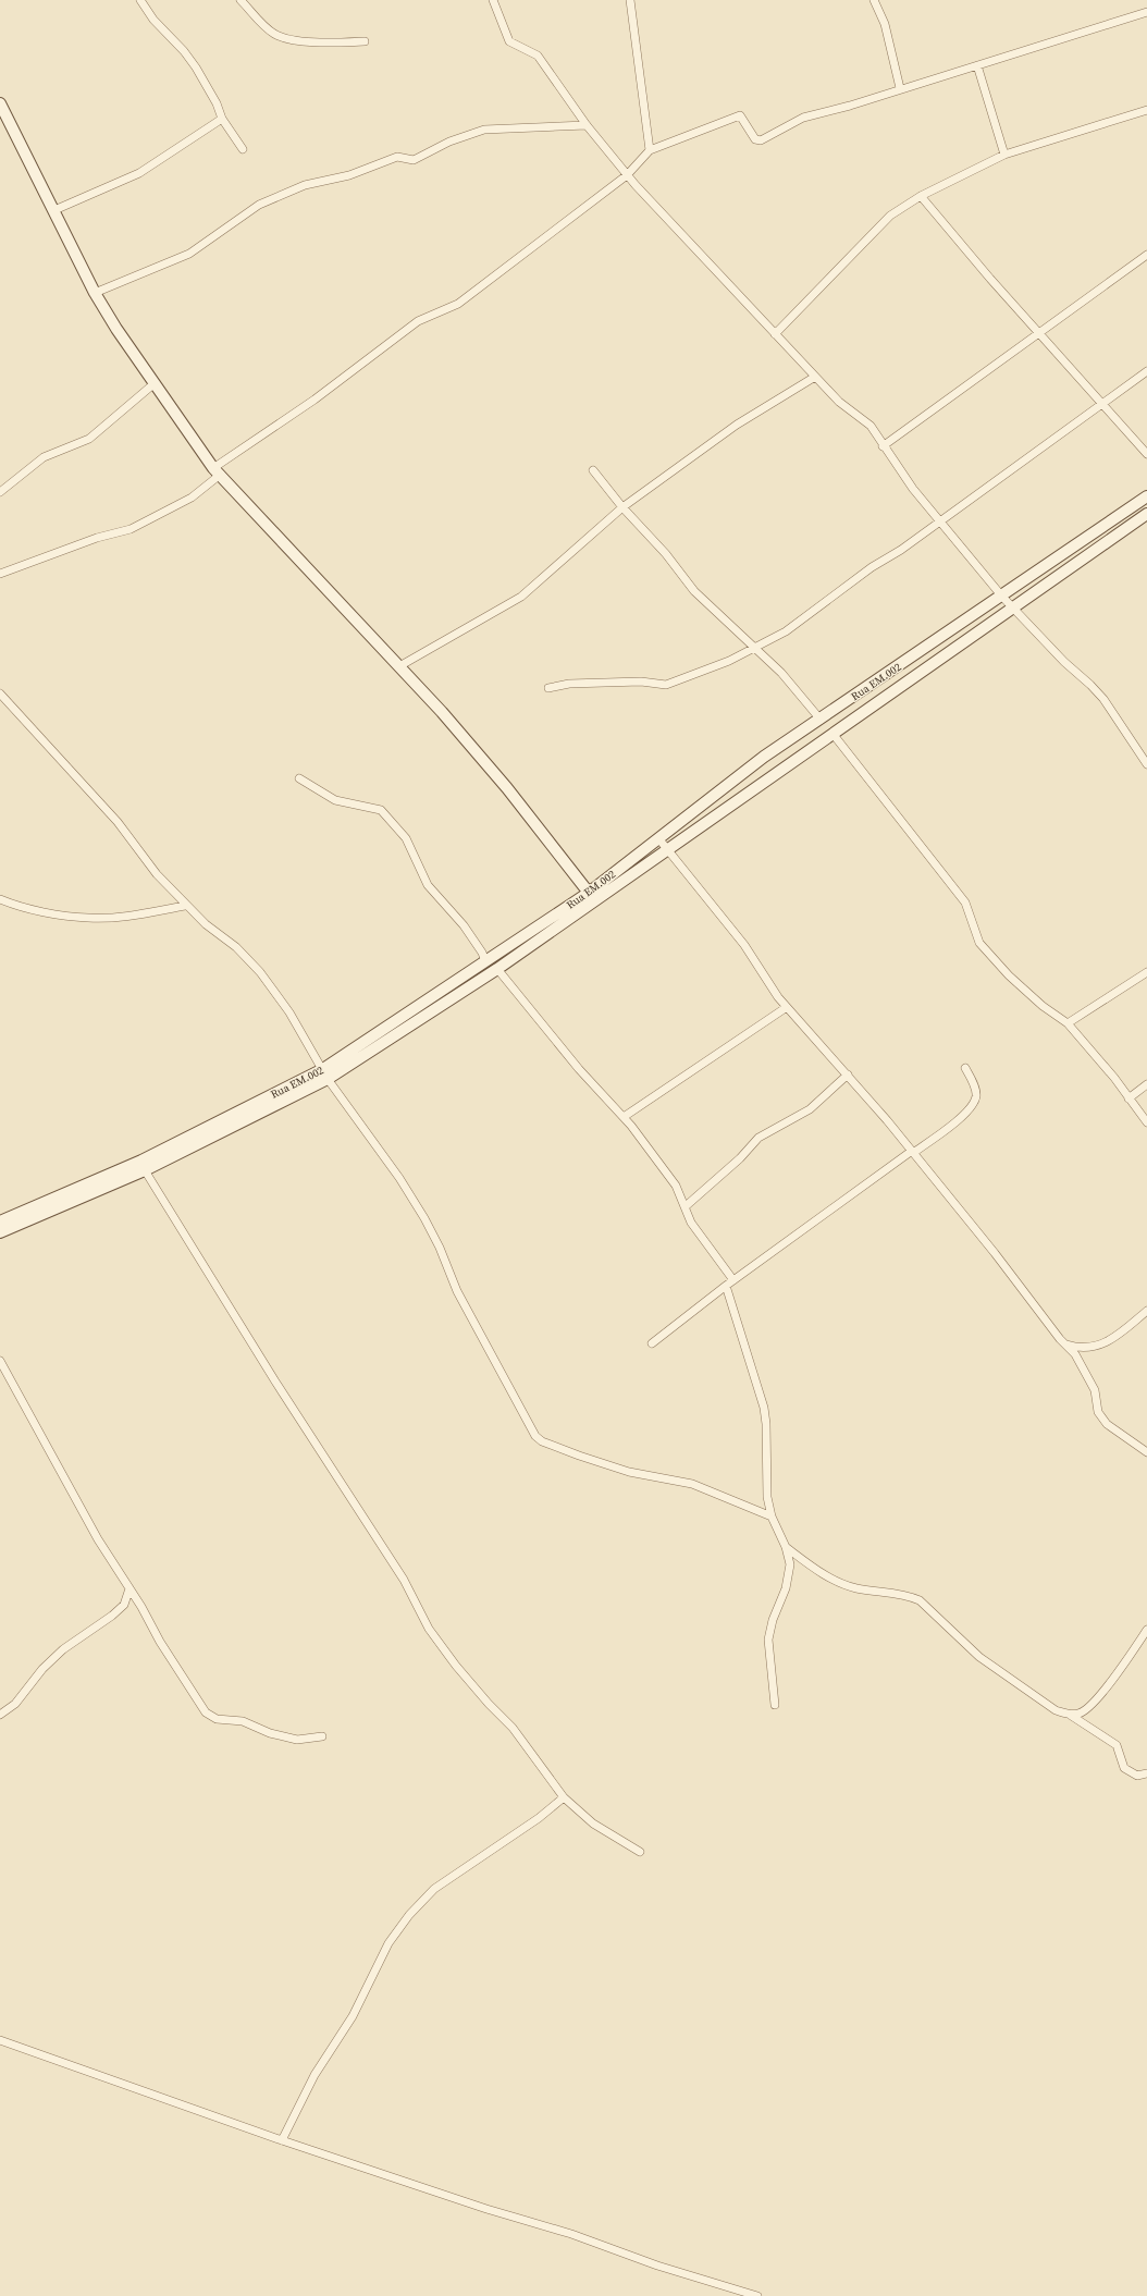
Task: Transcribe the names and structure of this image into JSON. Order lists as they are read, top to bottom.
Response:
{
  "streets": {
    "street": ["Rua EM.002"]
  }
}
